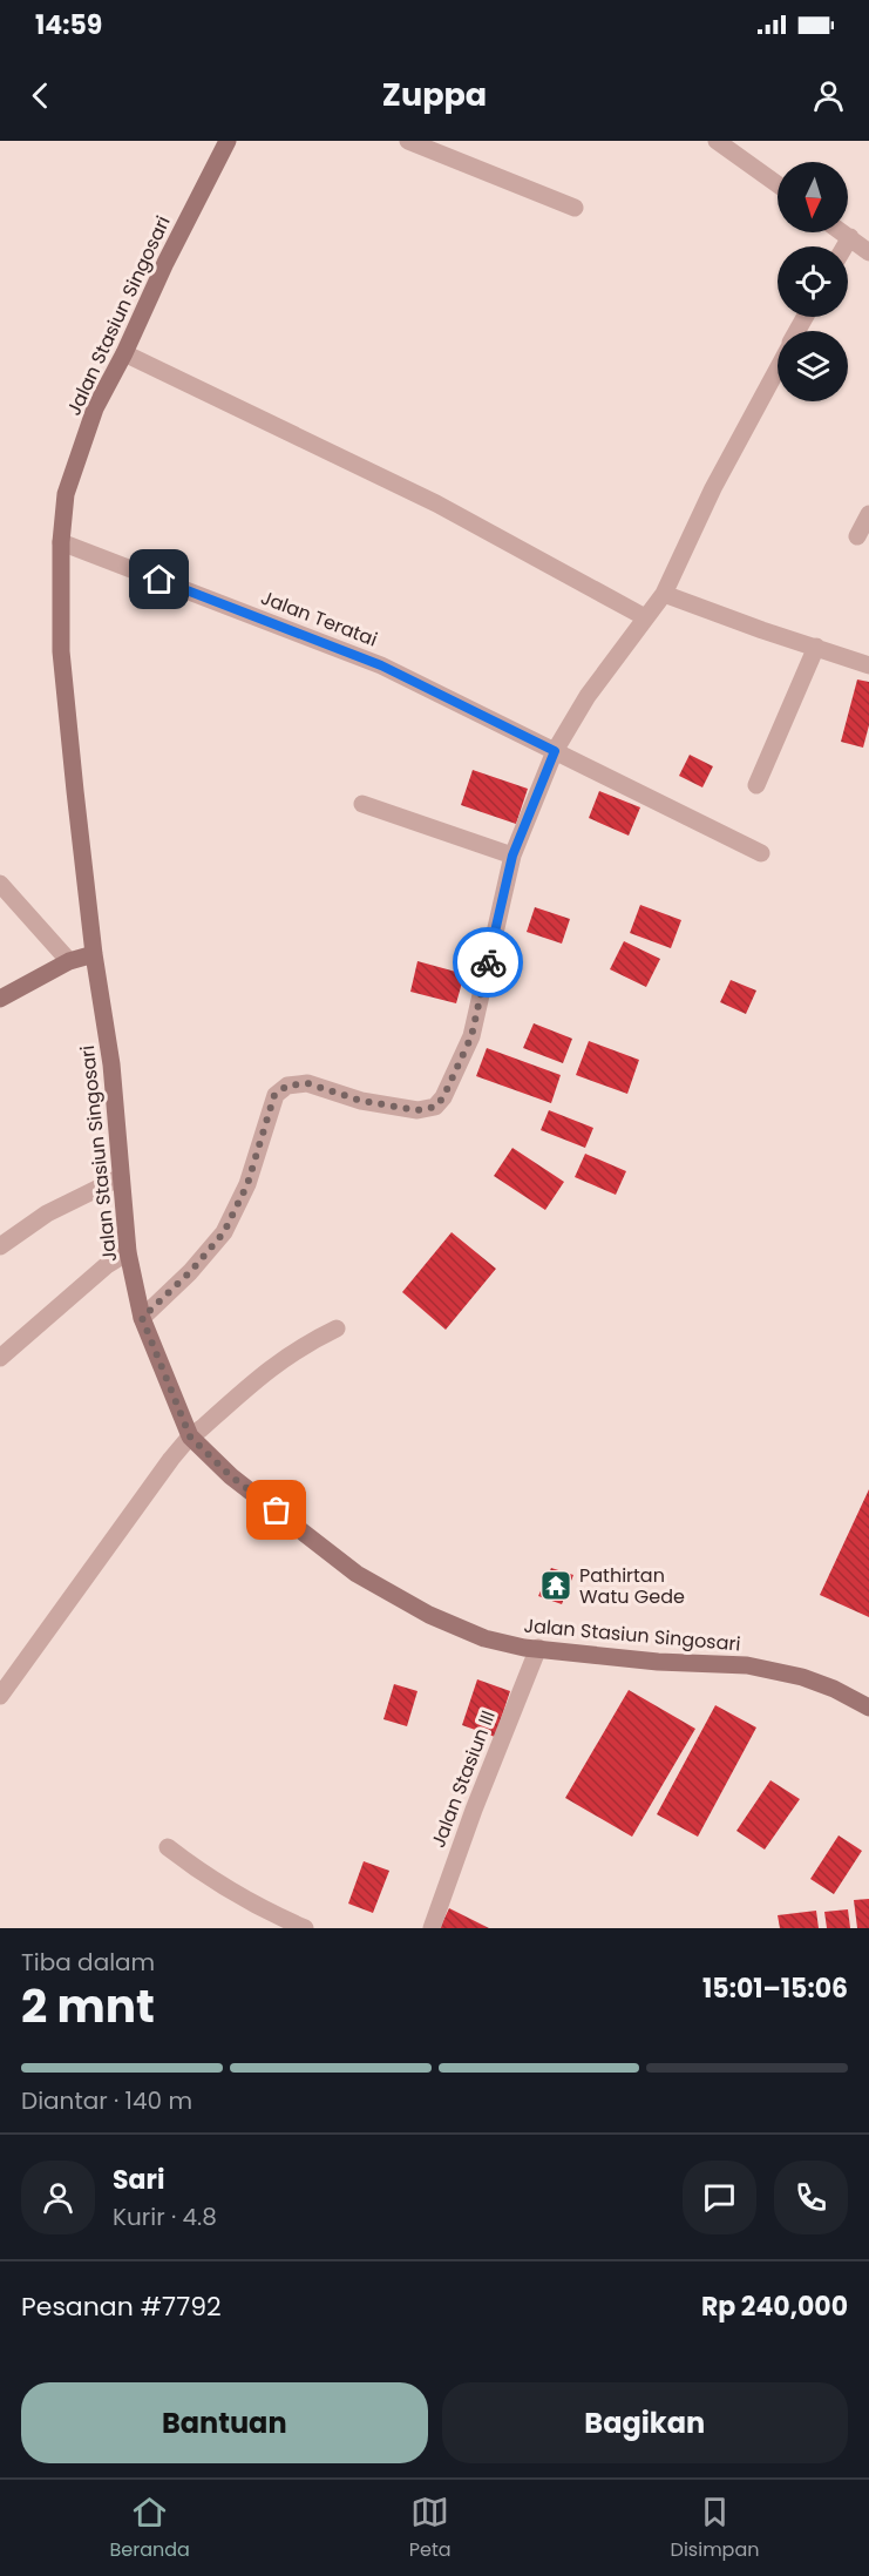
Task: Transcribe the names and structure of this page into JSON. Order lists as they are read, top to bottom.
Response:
{
  "streets": {
    "street": ["Jalan Stasiun Singosari", "Jalan Teratai", "Jalan Stasiun III"]
  },
  "crossings": [
    ["Jalan Stasiun Singosari", "Jalan Teratai"],
    ["Jalan Stasiun Singosari", "Jalan Stasiun III"]
  ],
  "places": {
    "temple": ["Pathirtan Watu Gede"]
  },
  "north": "bottom",
  "page": {
    "status": "14:59",
    "header": "Zuppa",
    "heading": ["2 mnt", "Tiba dalam", "15:01–15:06"],
    "panel": [
      "Sari",
      "Kurir · 4.8",
      "Pesanan #7792",
      "Rp 240,000"
    ],
    "bar": "Diantar · 140 m",
    "buttons": ["Bantuan", "Bagikan"],
    "tabs": ["Beranda", "Peta", "Disimpan"]
  }
}
